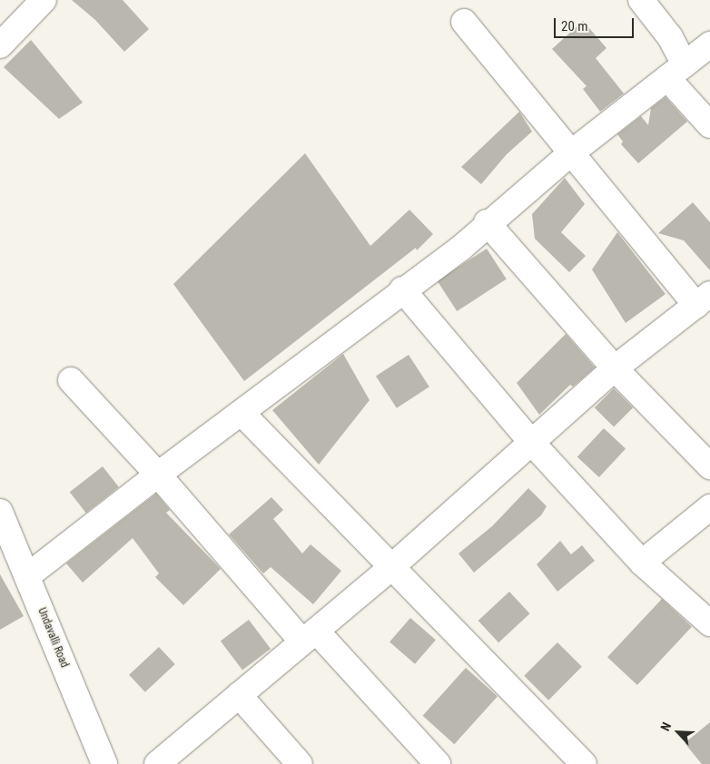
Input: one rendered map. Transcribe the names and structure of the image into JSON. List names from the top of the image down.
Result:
{
  "streets": {
    "street": ["Undavalli Road"]
  },
  "scale_bar": "20 m",
  "north": "top left"
}
